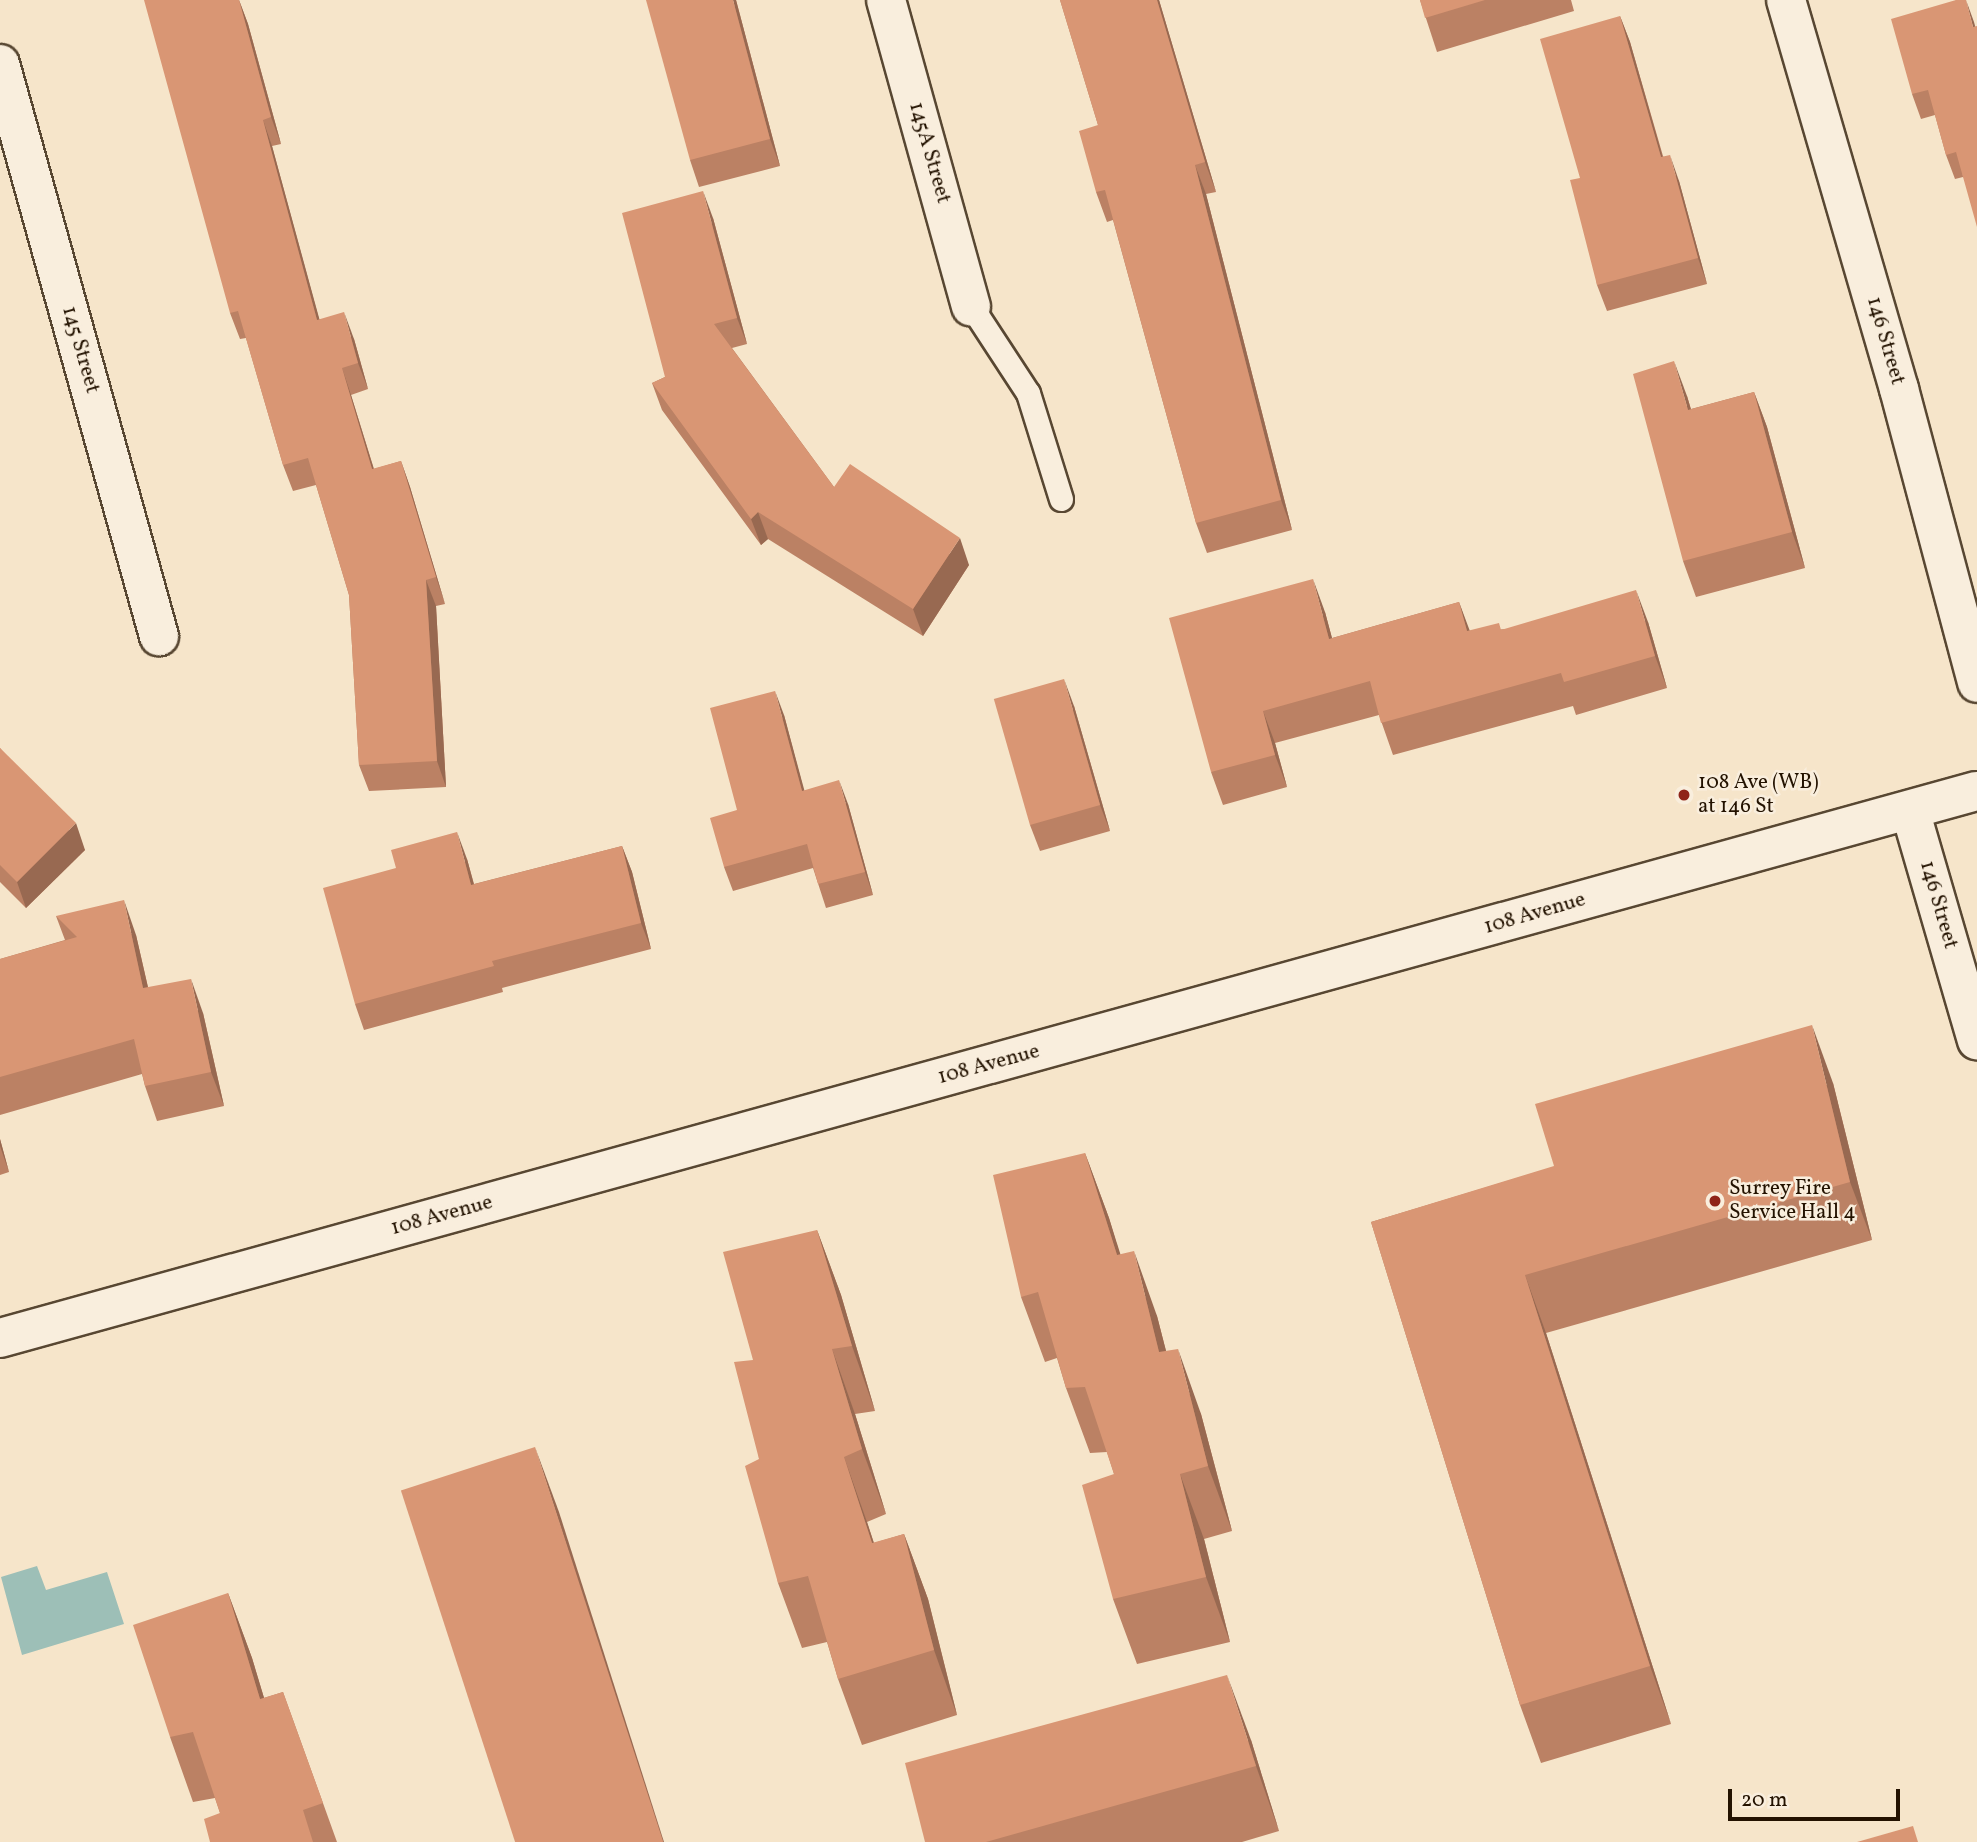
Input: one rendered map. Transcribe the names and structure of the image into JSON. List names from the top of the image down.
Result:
{
  "streets": {
    "main road": [
      "145A Street",
      "146 Street",
      "145 Street",
      "108 Avenue"
    ]
  },
  "crossings": [
    ["146 Street", "108 Avenue"]
  ],
  "places": ["108 Ave (WB) at 146 St", "Surrey Fire Service Hall 4"],
  "scale_bar": "20 m"
}
